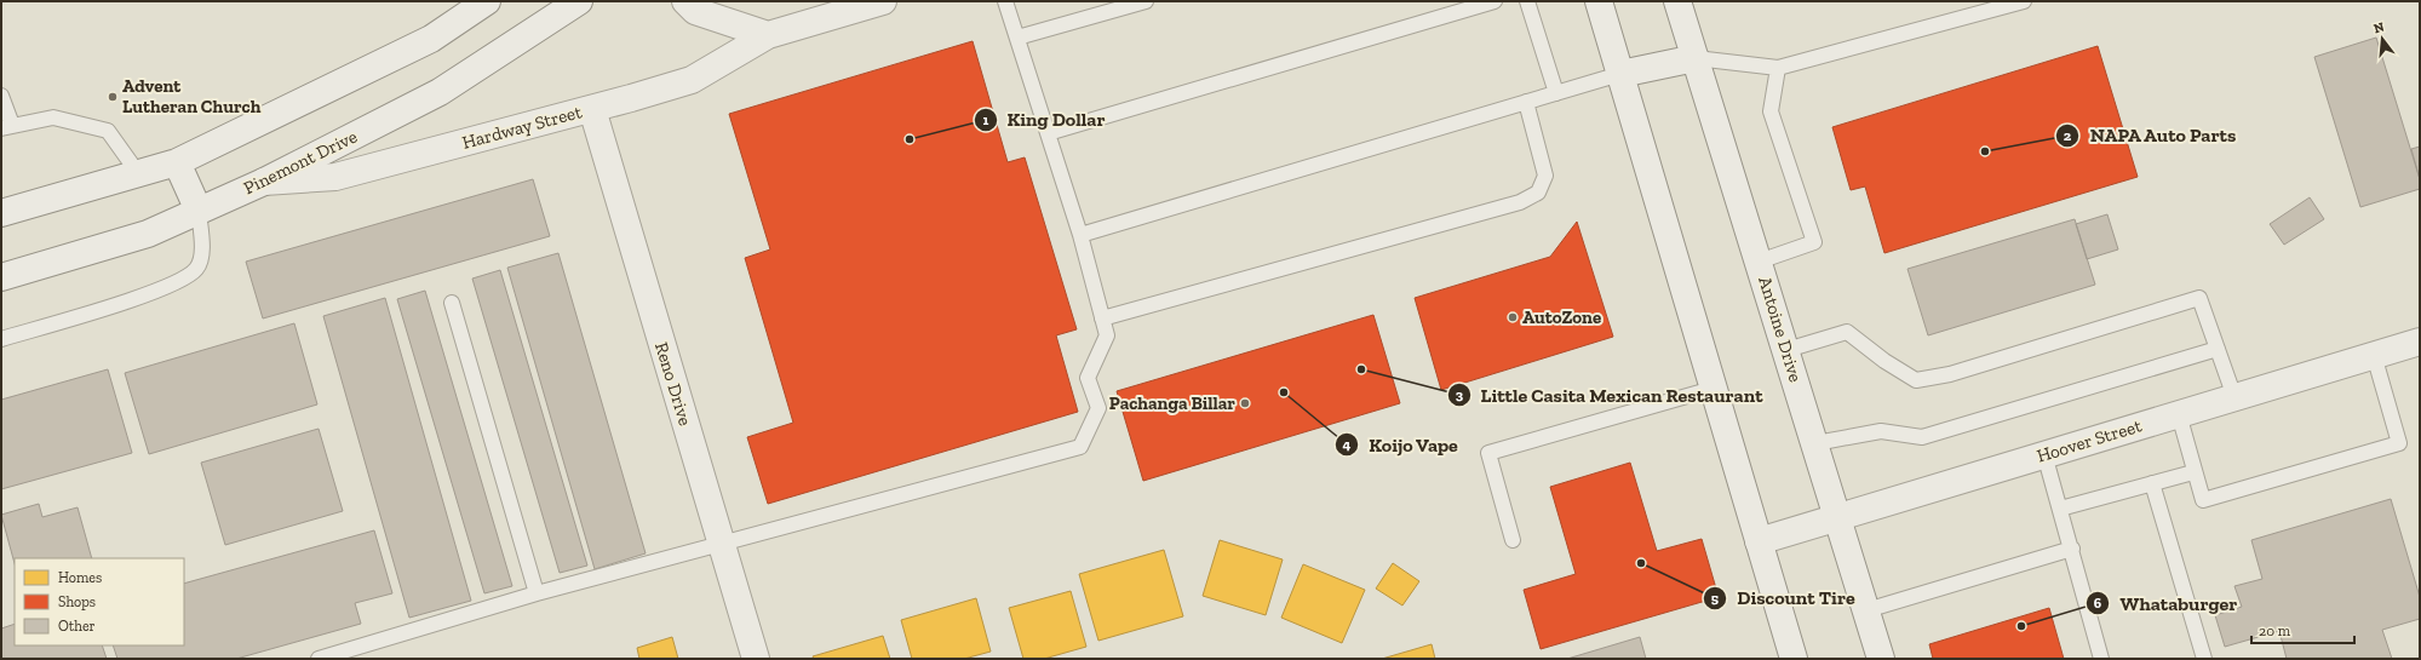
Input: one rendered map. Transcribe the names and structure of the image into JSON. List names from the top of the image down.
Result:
{
  "streets": {
    "main road": [
      "Hardway Street",
      "Pinemont Drive",
      "Antoine Drive",
      "Reno Drive",
      "Hoover Street"
    ]
  },
  "crossings": [
    ["Hardway Street", "Pinemont Drive"],
    ["Hardway Street", "Reno Drive"],
    ["Antoine Drive", "Hoover Street"]
  ],
  "places": [
    "Advent Lutheran Church",
    "King Dollar",
    "NAPA Auto Parts",
    "AutoZone",
    "Little Casita Mexican Restaurant",
    "Koijo Vape",
    "Pachanga Billar",
    "Discount Tire",
    "Whataburger"
  ],
  "legend": ["Homes", "Shops", "Other"],
  "scale_bar": "20 m",
  "north": "top"
}
